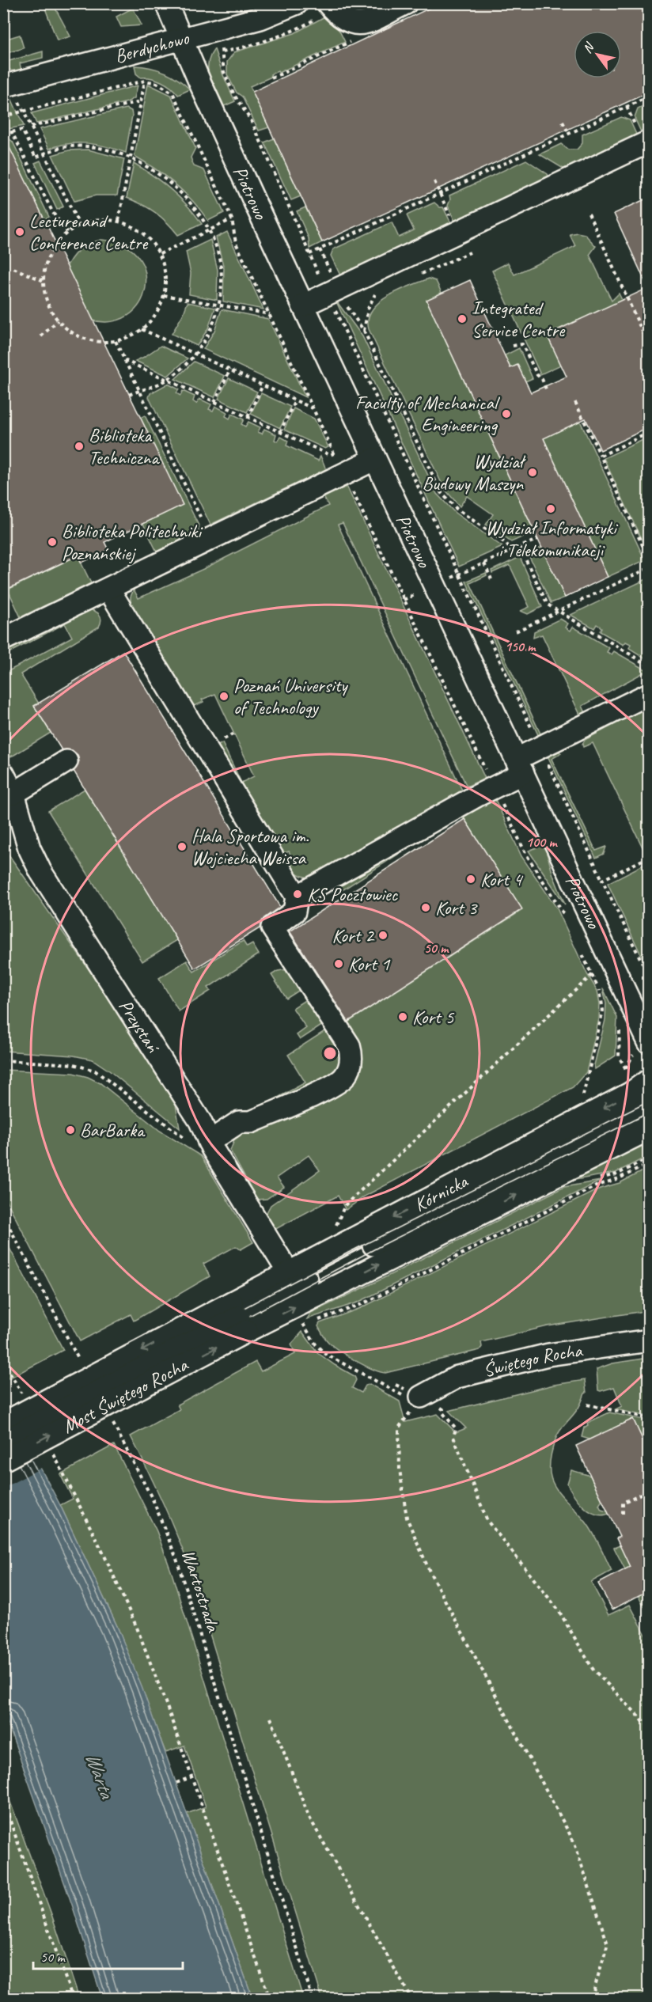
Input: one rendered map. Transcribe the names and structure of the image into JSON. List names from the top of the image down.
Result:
{
  "streets": {
    "street": [
      "Berdychowo",
      "Piotrowo",
      "Przystań",
      "Kórnicka",
      "Świętego Rocha",
      "Most Świętego Rocha"
    ],
    "path": ["Wartostrada"]
  },
  "crossings": [
    ["Berdychowo", "Piotrowo"],
    ["Przystań", "Kórnicka"],
    ["Kórnicka", "Most Świętego Rocha"]
  ],
  "water": ["Warta"],
  "places": [
    "Lecture and Conference Centre",
    "Integrated Service Centre",
    "Faculty of Mechanical Engineering",
    "Biblioteka Techniczna",
    "Wydział Budowy Maszyn",
    "Wydział Informatyki i Telekomunikacji",
    "Biblioteka Politechniki Poznańskiej",
    "Poznań University of Technology",
    "Hala Sportowa im. Wojciecha Weissa",
    "Kort 4",
    "KS Pocztowiec",
    "Kort 3",
    "Kort 2",
    "Kort 1",
    "Kort 5",
    "BarBarka"
  ],
  "scale_bar": "50 m",
  "north": "top left",
  "rings": ["150 m", "100 m", "50 m"]
}
